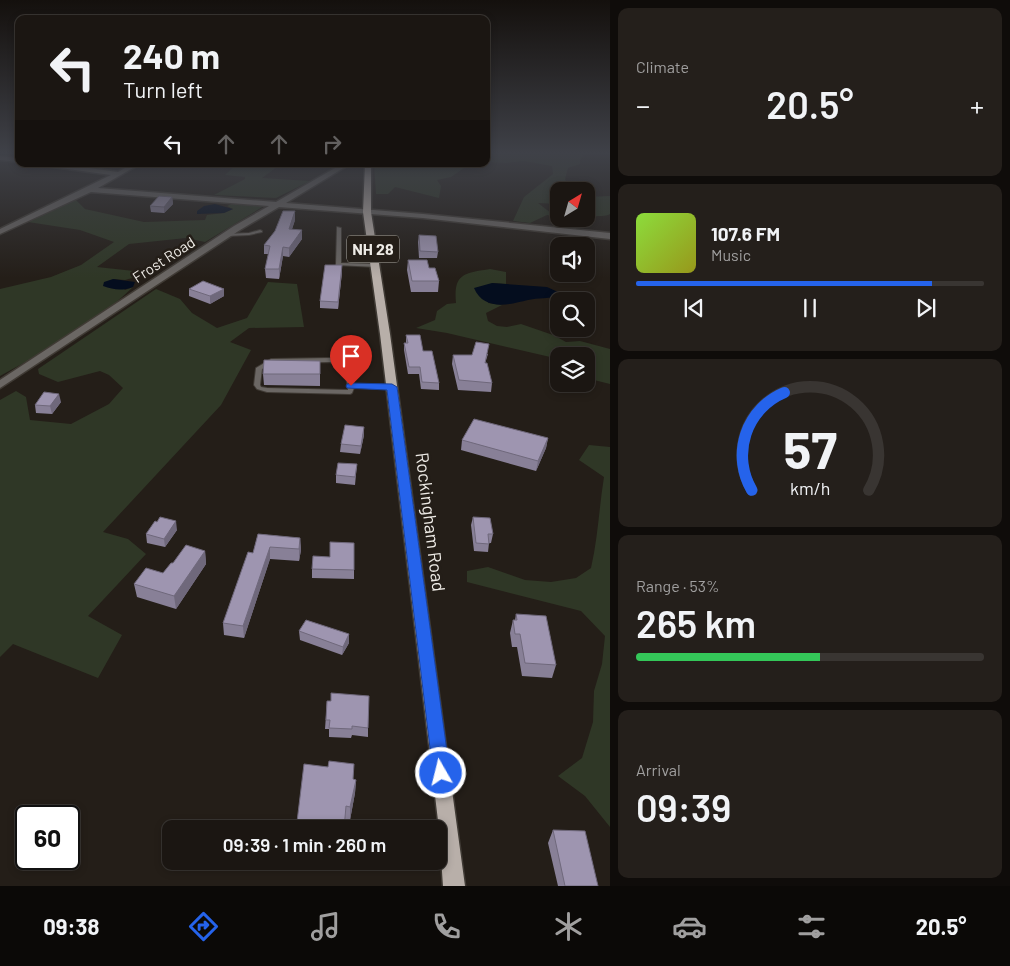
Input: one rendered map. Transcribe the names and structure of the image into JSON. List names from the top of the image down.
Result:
{
  "streets": {
    "main road": ["NH 28", "Rockingham Road"],
    "street": ["Frost Road"]
  },
  "north": "top right",
  "page": {
    "tile": [
      "Climate",
      ["Range · 53%", "265 km"],
      ["Arrival", "09:39"]
    ],
    "turn": ["240 m", "Turn left"],
    "heat": ["−", "20.5°", "+"],
    "song": ["107.6 FM", "Music"],
    "limit": "60",
    "trip": "09:39 · 1 min · 260 m",
    "tabs": ["09:38", "20.5°"],
    "gauge": ["57", "km/h"]
  }
}
